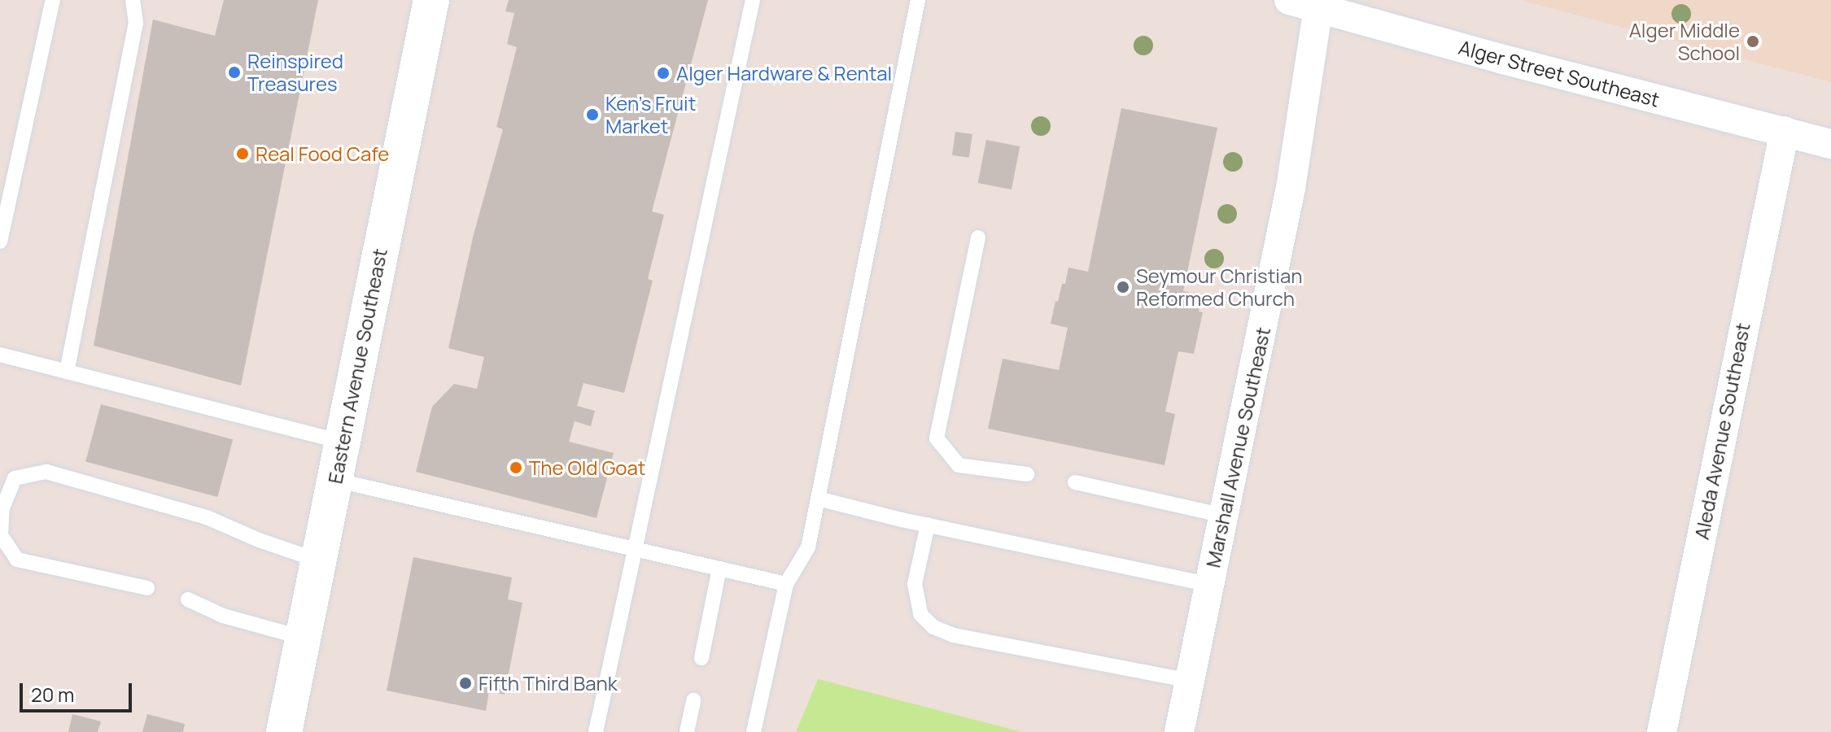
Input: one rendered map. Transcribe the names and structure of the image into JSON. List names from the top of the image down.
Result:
{
  "streets": {
    "main road": ["Eastern Avenue Southeast"],
    "street": ["Alger Street Southeast", "Aleda Avenue Southeast", "Marshall Avenue Southeast"]
  },
  "crossings": [
    ["Alger Street Southeast", "Aleda Avenue Southeast"],
    ["Alger Street Southeast", "Marshall Avenue Southeast"]
  ],
  "places": [
    "Alger Middle School",
    "Reinspired Treasures",
    "Alger Hardware & Rental",
    "Ken's Fruit Market",
    "Real Food Cafe",
    "Seymour Christian Reformed Church",
    "The Old Goat",
    "Fifth Third Bank"
  ],
  "scale_bar": "20 m"
}
